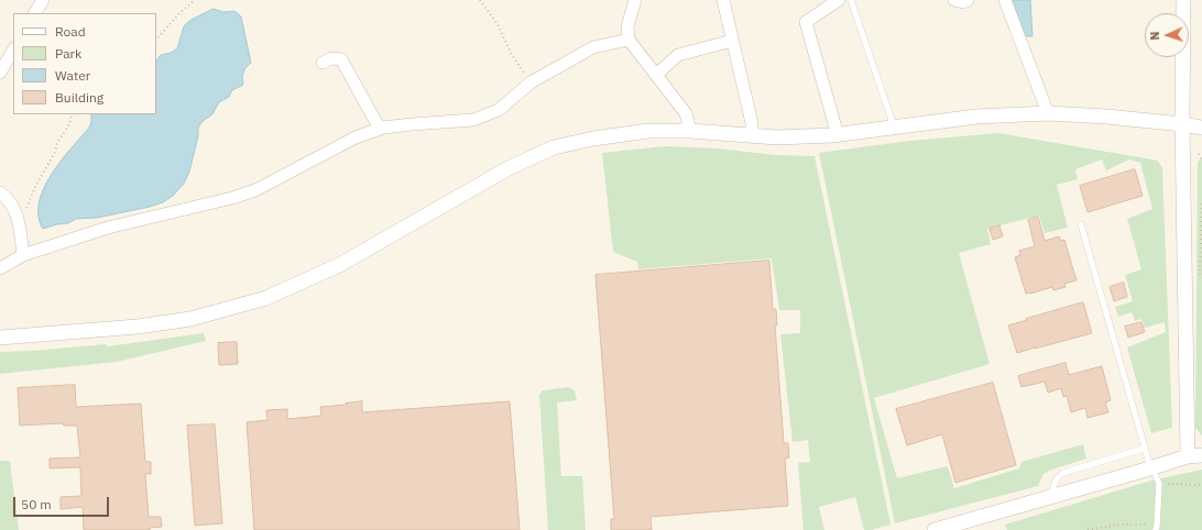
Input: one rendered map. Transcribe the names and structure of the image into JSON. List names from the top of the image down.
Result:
{
  "legend": [
    "Road",
    "Park",
    "Water",
    "Building"
  ],
  "scale_bar": "50 m",
  "north": "left"
}
